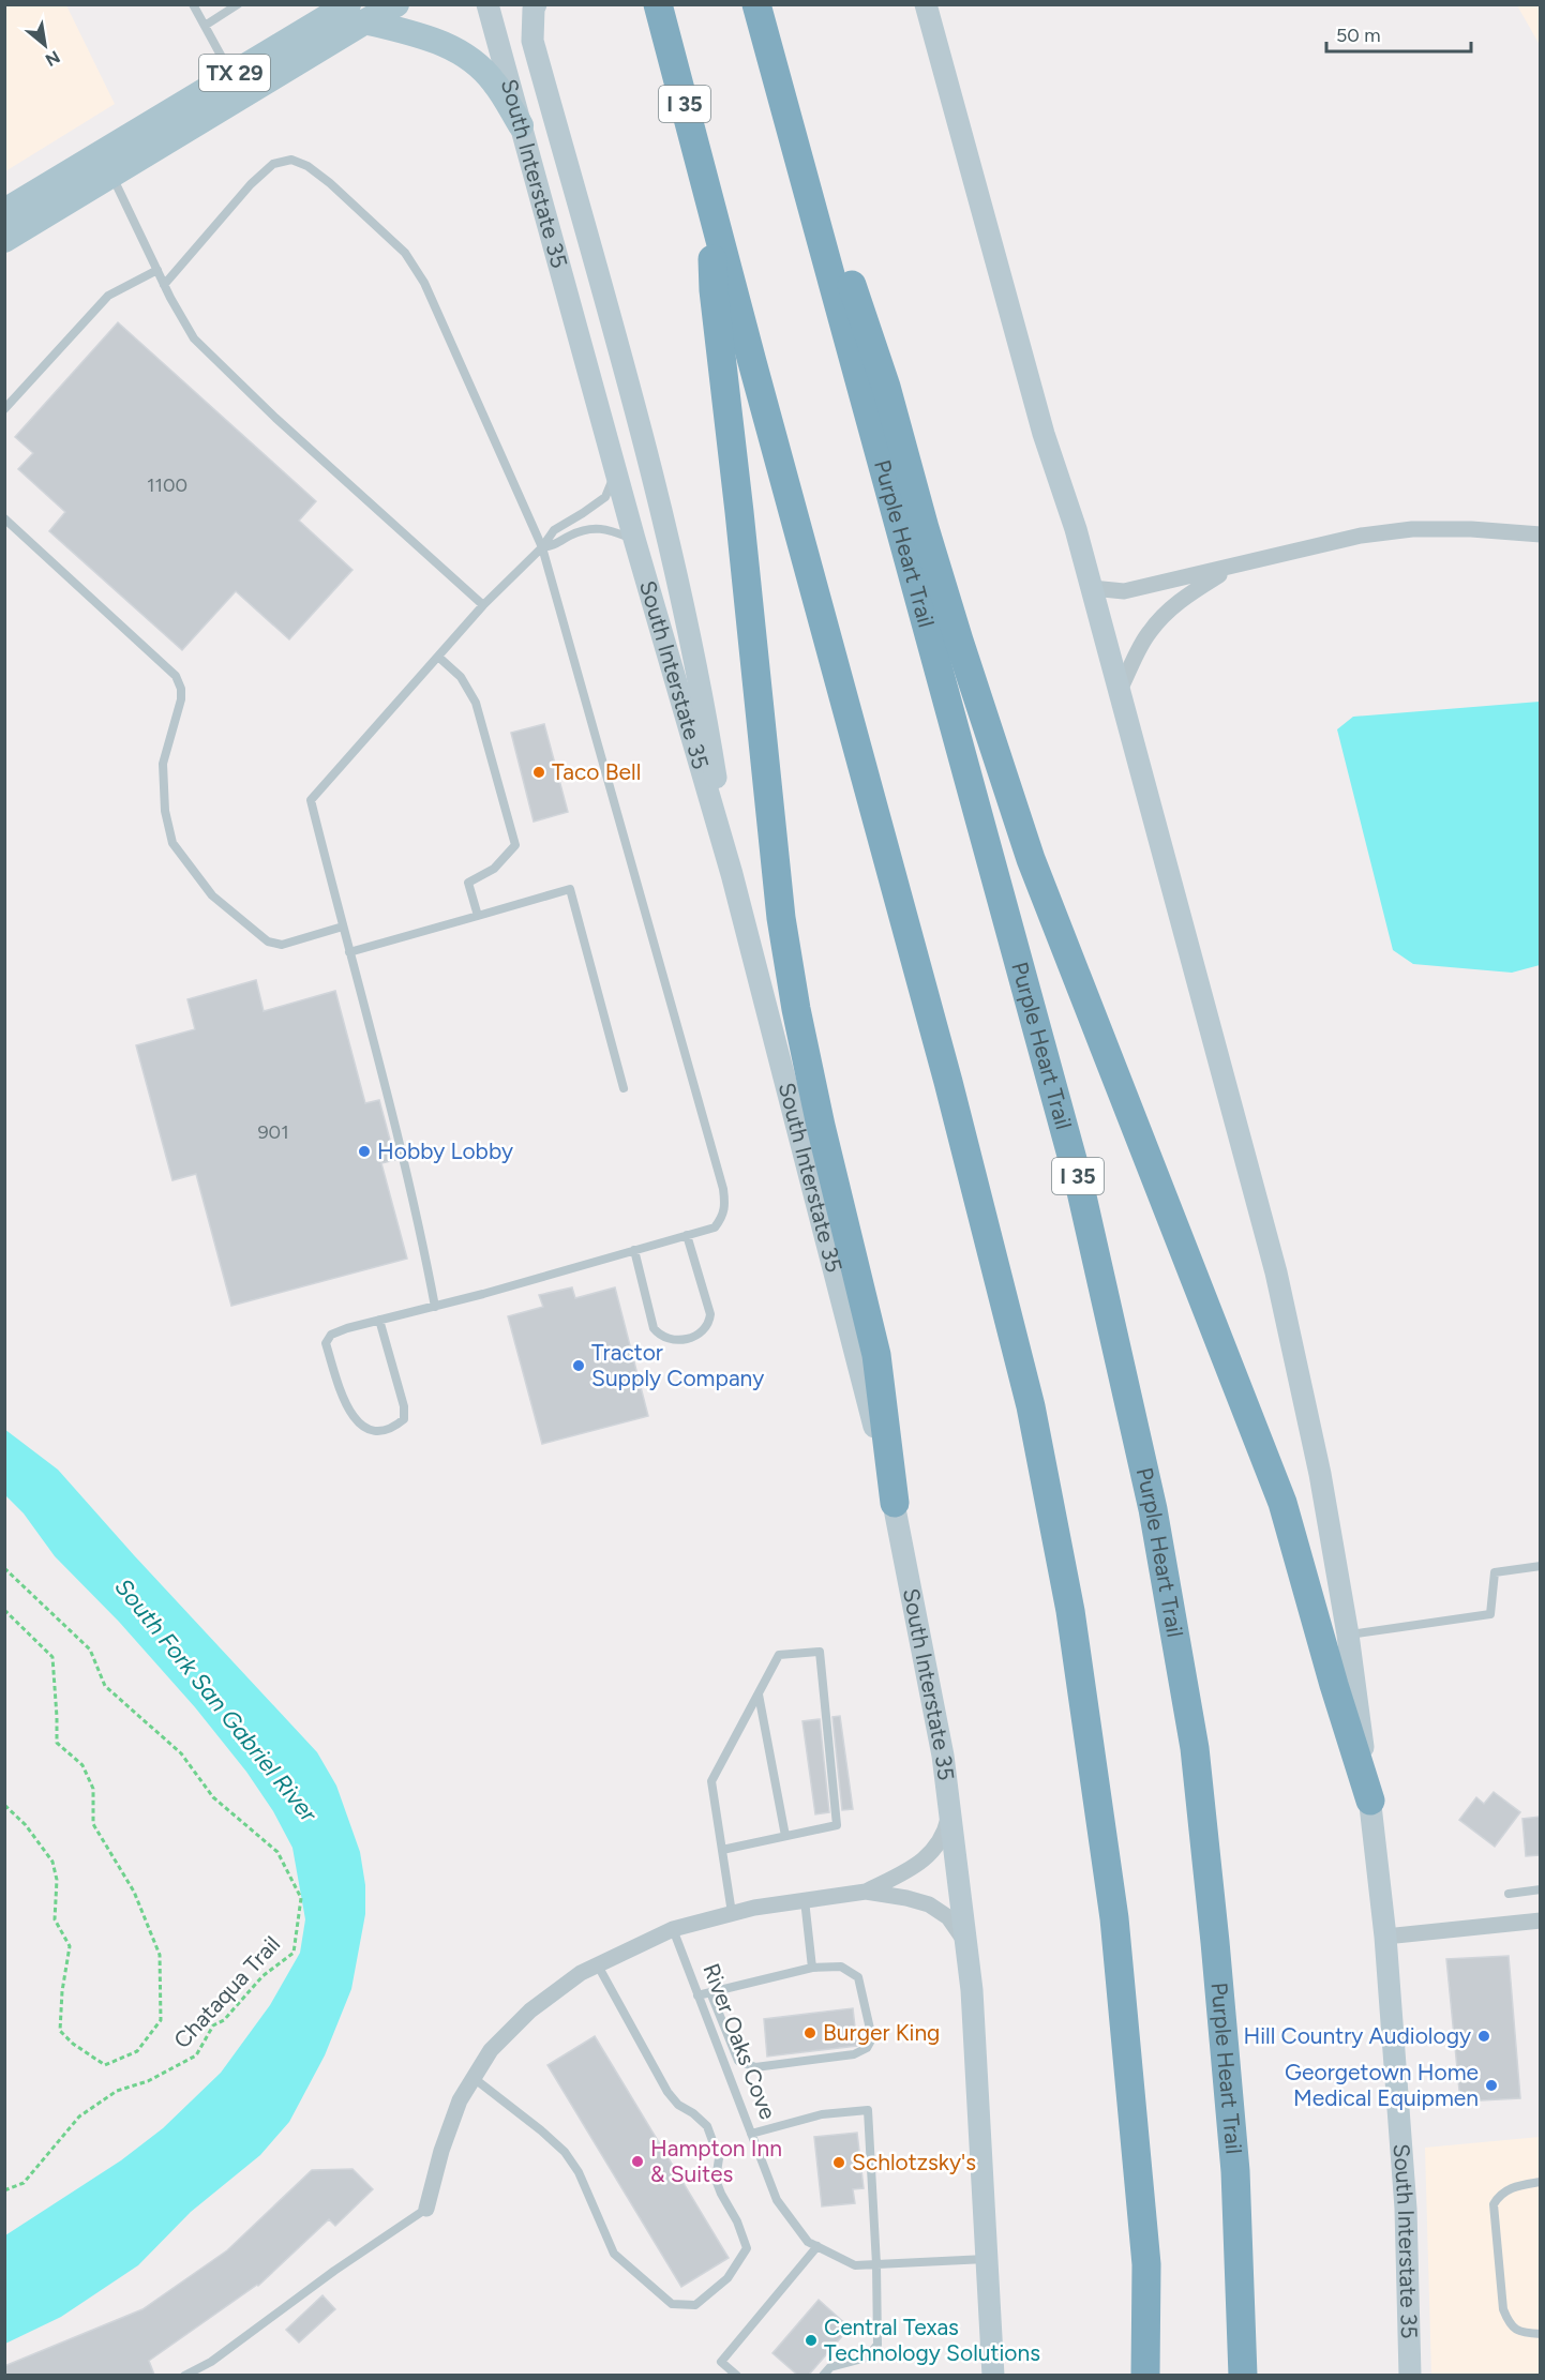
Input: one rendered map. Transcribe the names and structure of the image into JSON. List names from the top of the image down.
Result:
{
  "streets": {
    "highway": ["I 35", "Purple Heart Trail"],
    "main road": ["TX 29", "South Interstate 35"],
    "lane": ["River Oaks Cove"],
    "path": ["Chataqua Trail"]
  },
  "crossings": [
    ["South Interstate 35", "River Oaks Cove"]
  ],
  "water": ["South Fork San Gabriel River"],
  "places": [
    "Taco Bell",
    "Hobby Lobby",
    "Tractor Supply Company",
    "Burger King",
    "Hill Country Audiology",
    "Georgetown Home Medical Equipmen",
    "Hampton Inn & Suites",
    "Schlotzsky's",
    "Central Texas Technology Solutions"
  ],
  "house_numbers": ["1100", "901"],
  "scale_bar": "50 m",
  "north": "bottom right"
}
